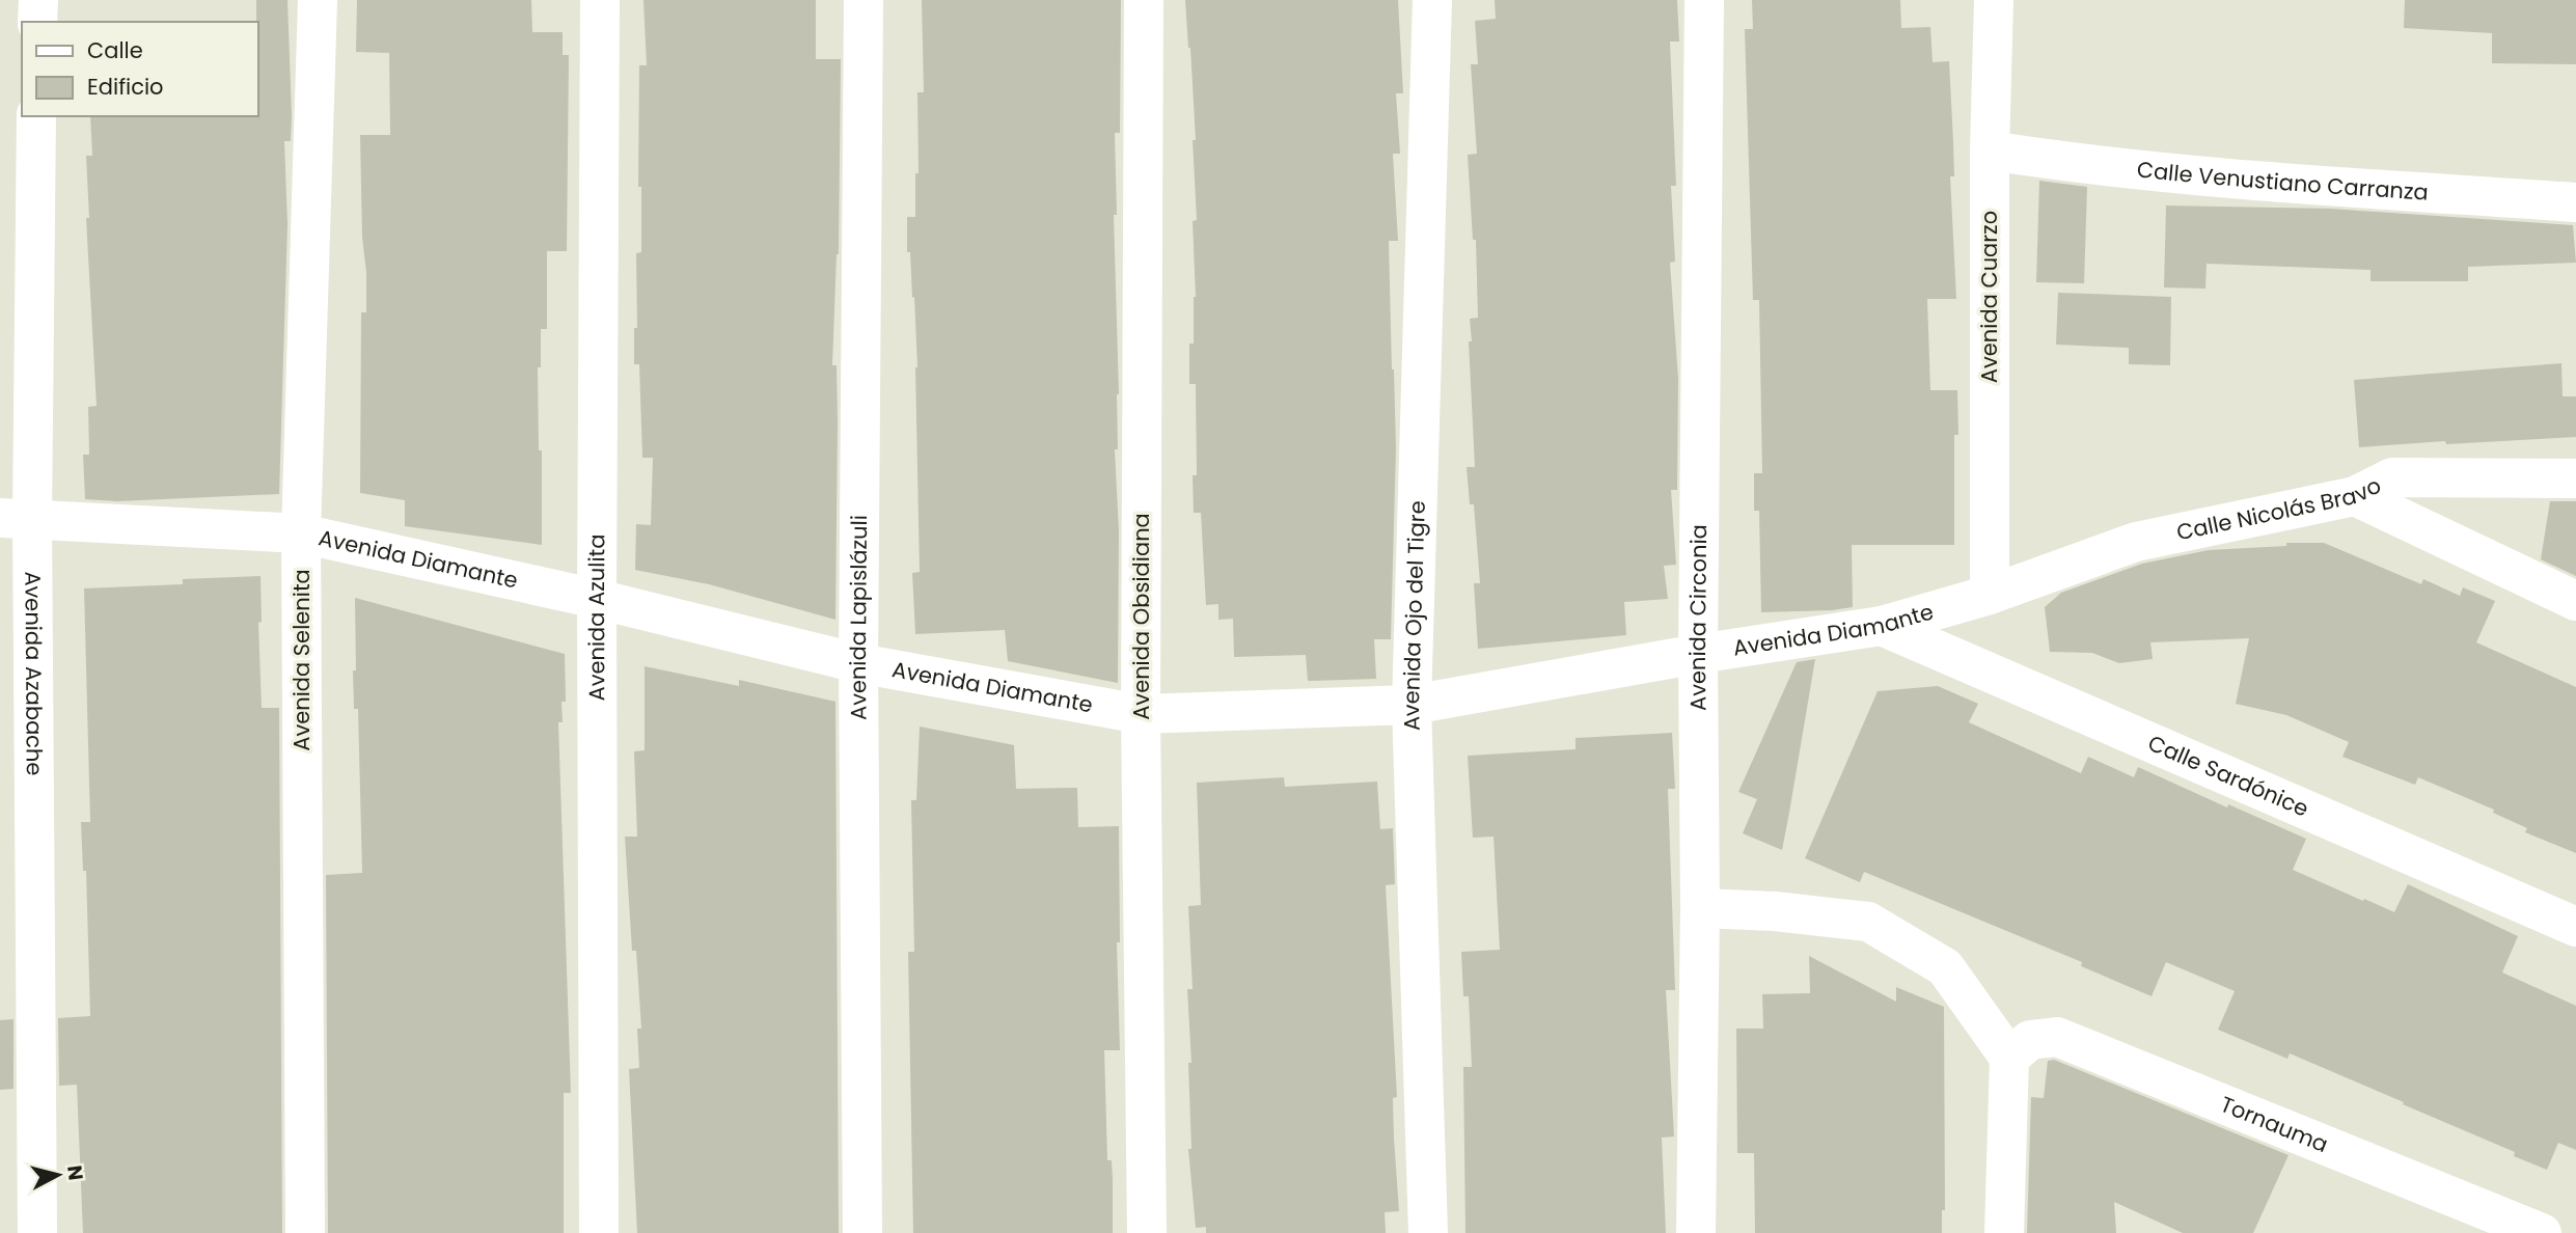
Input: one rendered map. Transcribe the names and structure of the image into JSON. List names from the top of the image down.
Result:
{
  "streets": {
    "street": [
      "Calle Venustiano Carranza",
      "Avenida Cuarzo",
      "Calle Nicolás Bravo",
      "Avenida Diamante",
      "Avenida Azulita",
      "Avenida Lapislázuli",
      "Avenida Obsidiana",
      "Avenida Ojo del Tigre",
      "Avenida Circonia",
      "Avenida Selenita",
      "Avenida Azabache",
      "Calle Sardónice",
      "Tornauma"
    ]
  },
  "crossings": [
    ["Calle Venustiano Carranza", "Avenida Cuarzo"],
    ["Avenida Cuarzo", "Calle Nicolás Bravo"],
    ["Avenida Cuarzo", "Avenida Diamante"],
    ["Calle Nicolás Bravo", "Avenida Diamante"],
    ["Avenida Diamante", "Avenida Azulita"],
    ["Avenida Diamante", "Avenida Lapislázuli"],
    ["Avenida Diamante", "Avenida Obsidiana"],
    ["Avenida Diamante", "Avenida Ojo del Tigre"],
    ["Avenida Diamante", "Avenida Circonia"],
    ["Avenida Diamante", "Avenida Selenita"],
    ["Avenida Diamante", "Avenida Azabache"],
    ["Avenida Diamante", "Calle Sardónice"]
  ],
  "legend": ["Calle", "Edificio"],
  "north": "right"
}
